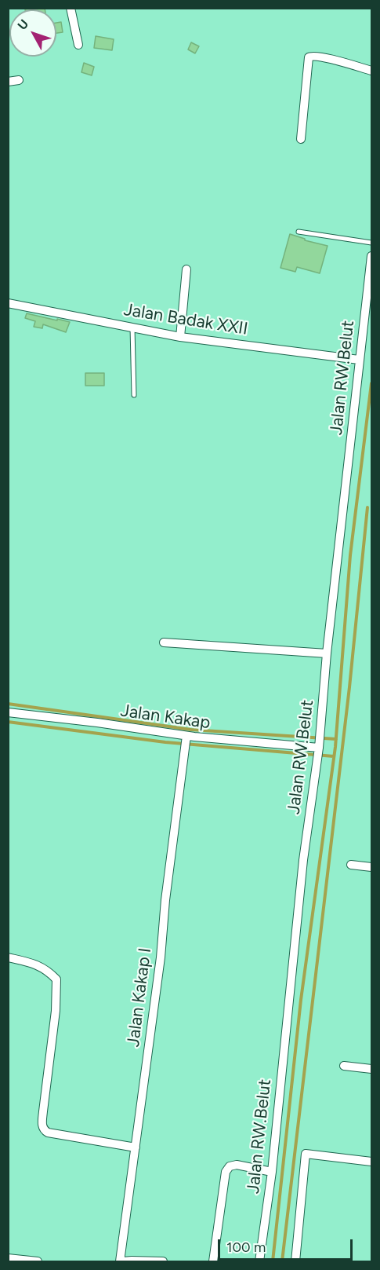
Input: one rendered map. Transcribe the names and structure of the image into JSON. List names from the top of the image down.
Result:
{
  "streets": {
    "street": [
      "Jalan Badak XXII",
      "Jalan RW.Belut",
      "Jalan Kakap",
      "Jalan Kakap I"
    ]
  },
  "crossings": [
    ["Jalan Badak XXII", "Jalan RW.Belut"],
    ["Jalan RW.Belut", "Jalan Kakap"],
    ["Jalan Kakap", "Jalan Kakap I"]
  ],
  "scale_bar": "100 m",
  "north": "top left"
}
